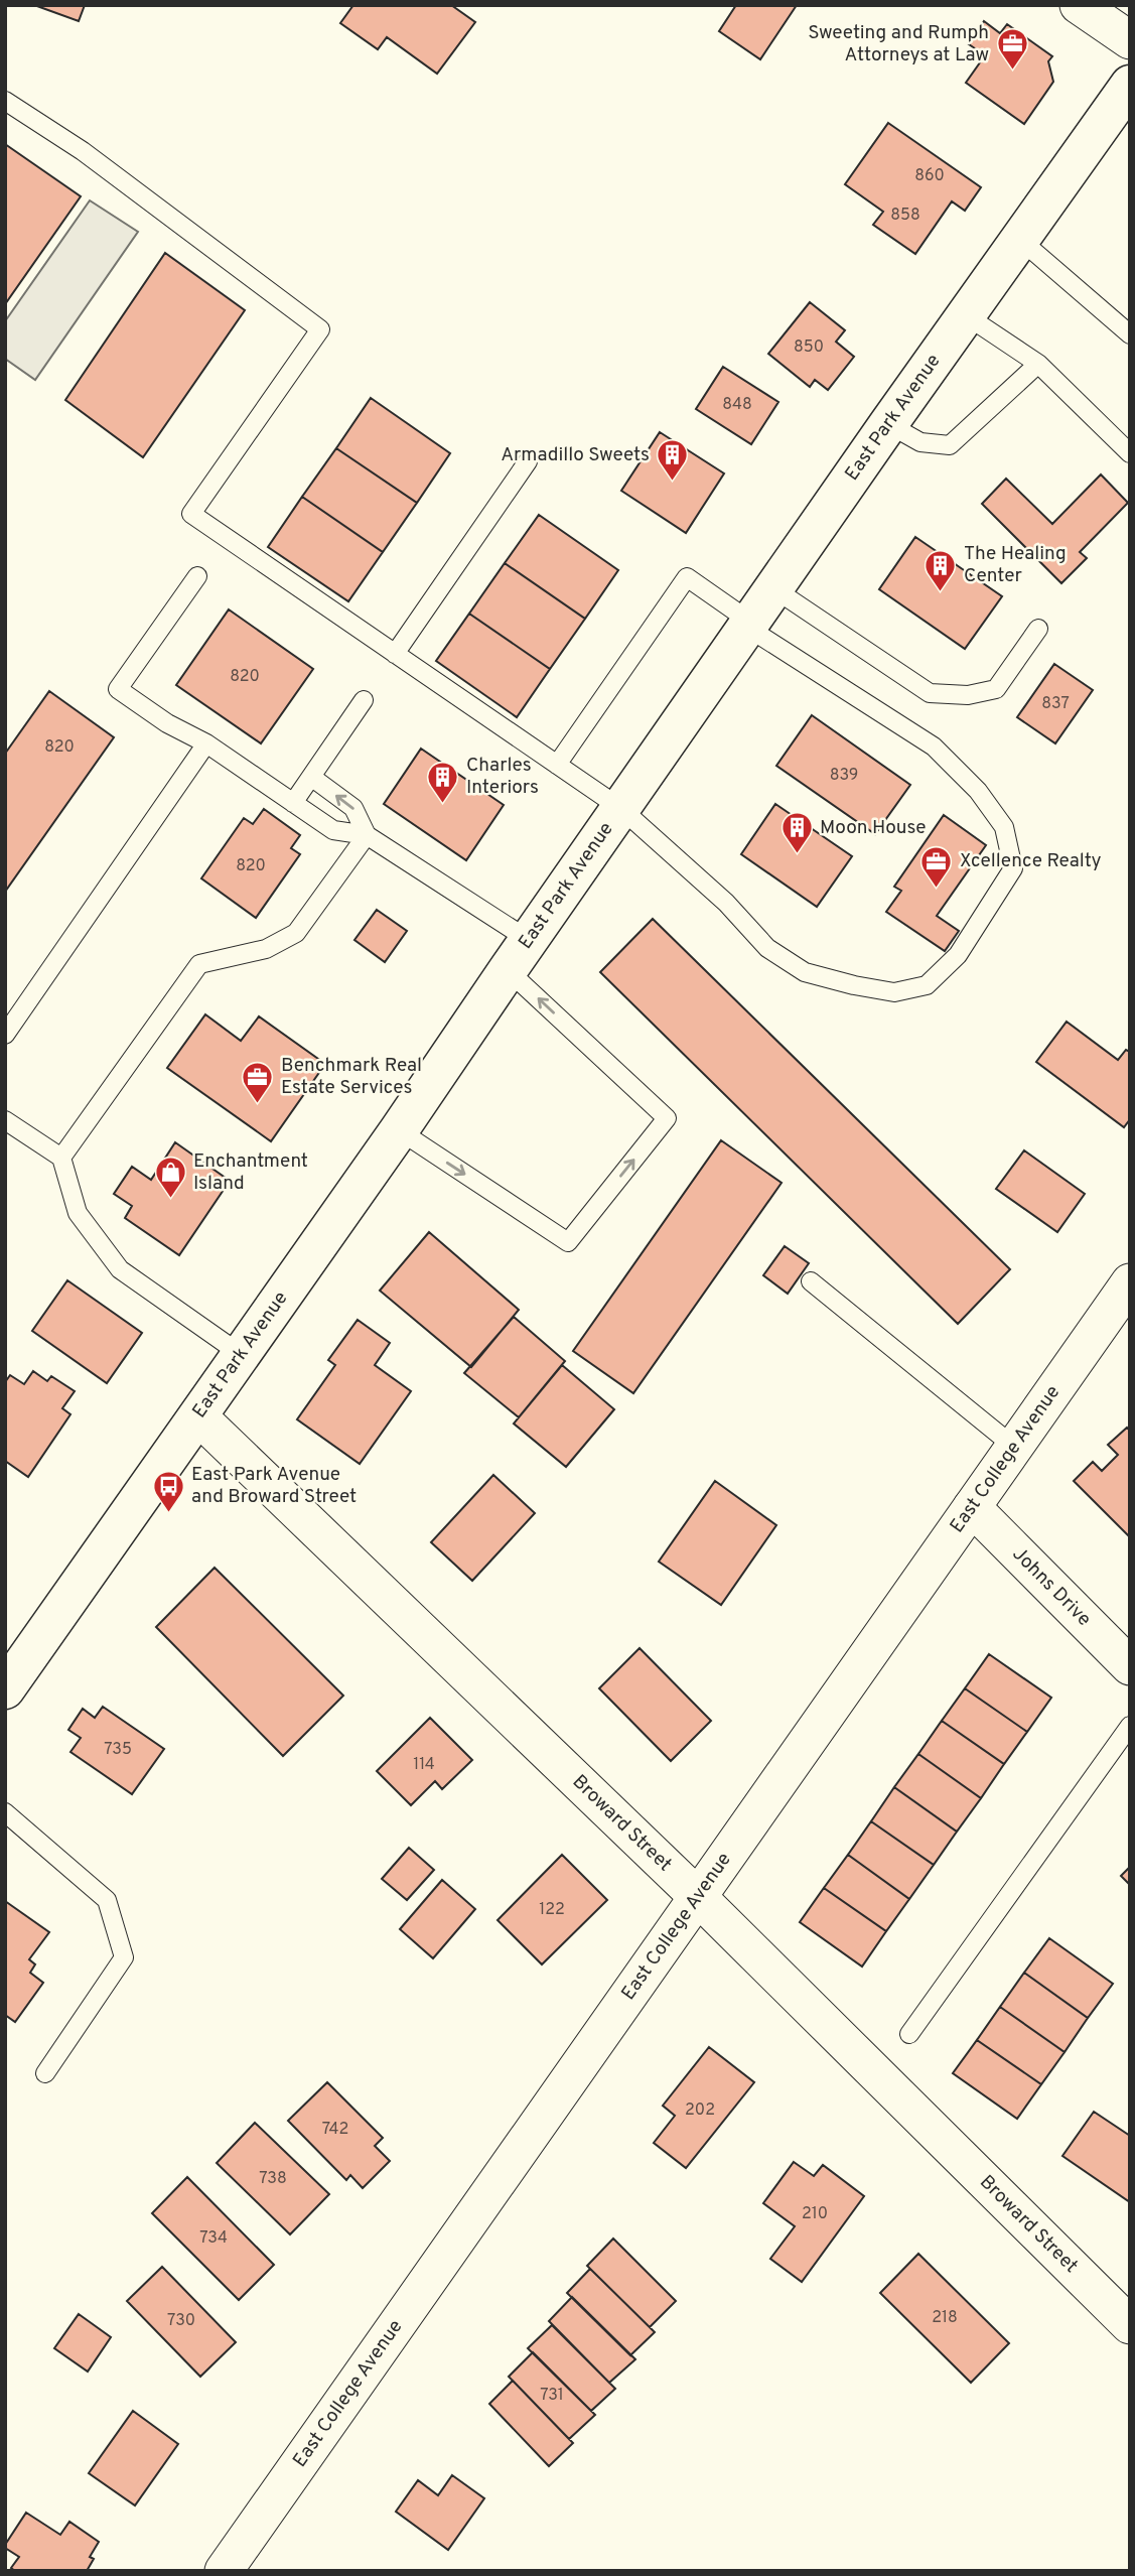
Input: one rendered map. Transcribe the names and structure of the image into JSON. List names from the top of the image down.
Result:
{
  "streets": {
    "street": [
      "East Park Avenue",
      "East College Avenue",
      "Johns Drive",
      "Broward Street"
    ]
  },
  "crossings": [
    ["East Park Avenue", "Broward Street"],
    ["East College Avenue", "Johns Drive"],
    ["East College Avenue", "Broward Street"]
  ],
  "places": {
    "office": ["Sweeting and Rumph Attorneys at Law", "Xcellence Realty", "Benchmark Real Estate Services"],
    "building": [
      "Armadillo Sweets",
      "The Healing Center",
      "Charles Interiors",
      "Moon House"
    ],
    "shop": ["Enchantment Island"],
    "bus stop": ["East Park Avenue and Broward Street"]
  },
  "house_numbers": [
    "860",
    "858",
    "850",
    "848",
    "820",
    "837",
    "820",
    "839",
    "820",
    "735",
    "114",
    "122",
    "202",
    "742",
    "738",
    "210",
    "734",
    "218",
    "730",
    "731"
  ]
}
